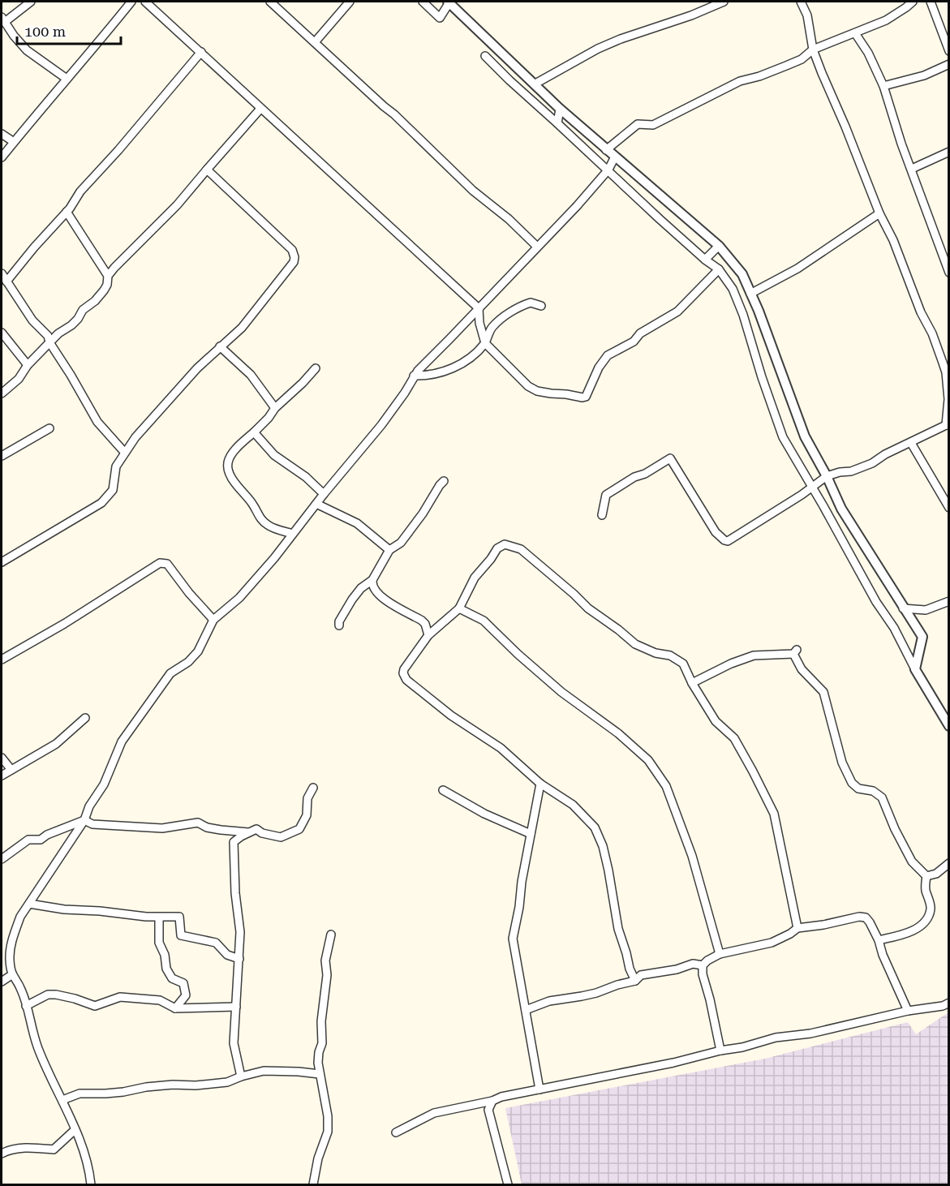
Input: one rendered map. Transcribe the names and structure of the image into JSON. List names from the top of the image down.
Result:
{
  "scale_bar": "100 m"
}
